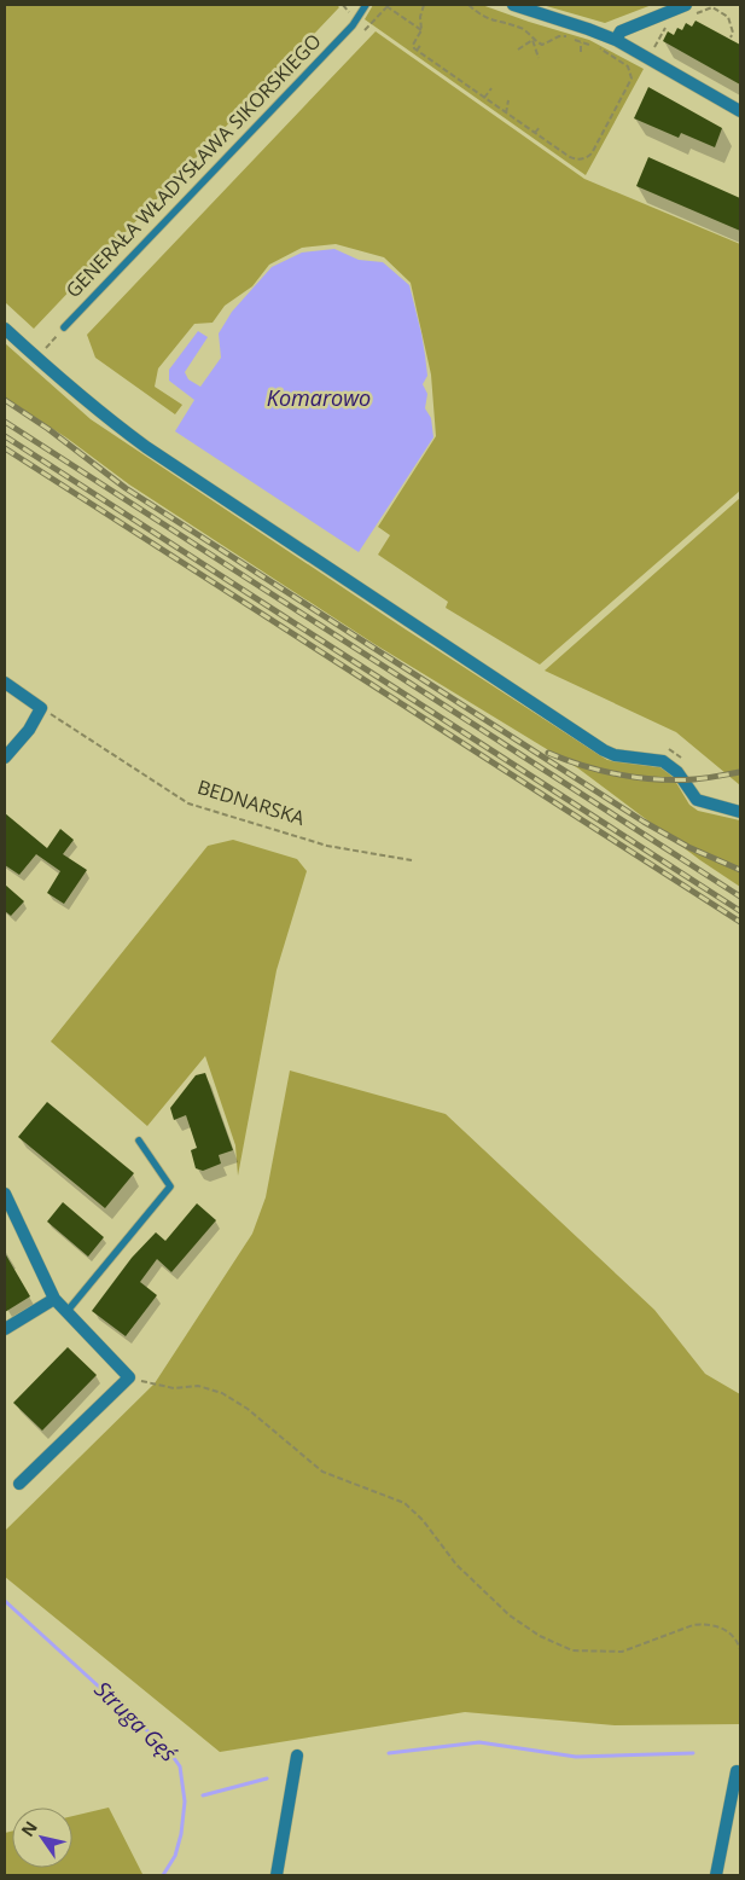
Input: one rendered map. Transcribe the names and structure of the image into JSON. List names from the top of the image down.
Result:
{
  "streets": {
    "lane": ["GENERAŁA WŁADYSŁAWA SIKORSKIEGO"],
    "path": ["BEDNARSKA"]
  },
  "water": ["Komarowo", "Struga Gęś"],
  "north": "top left"
}
